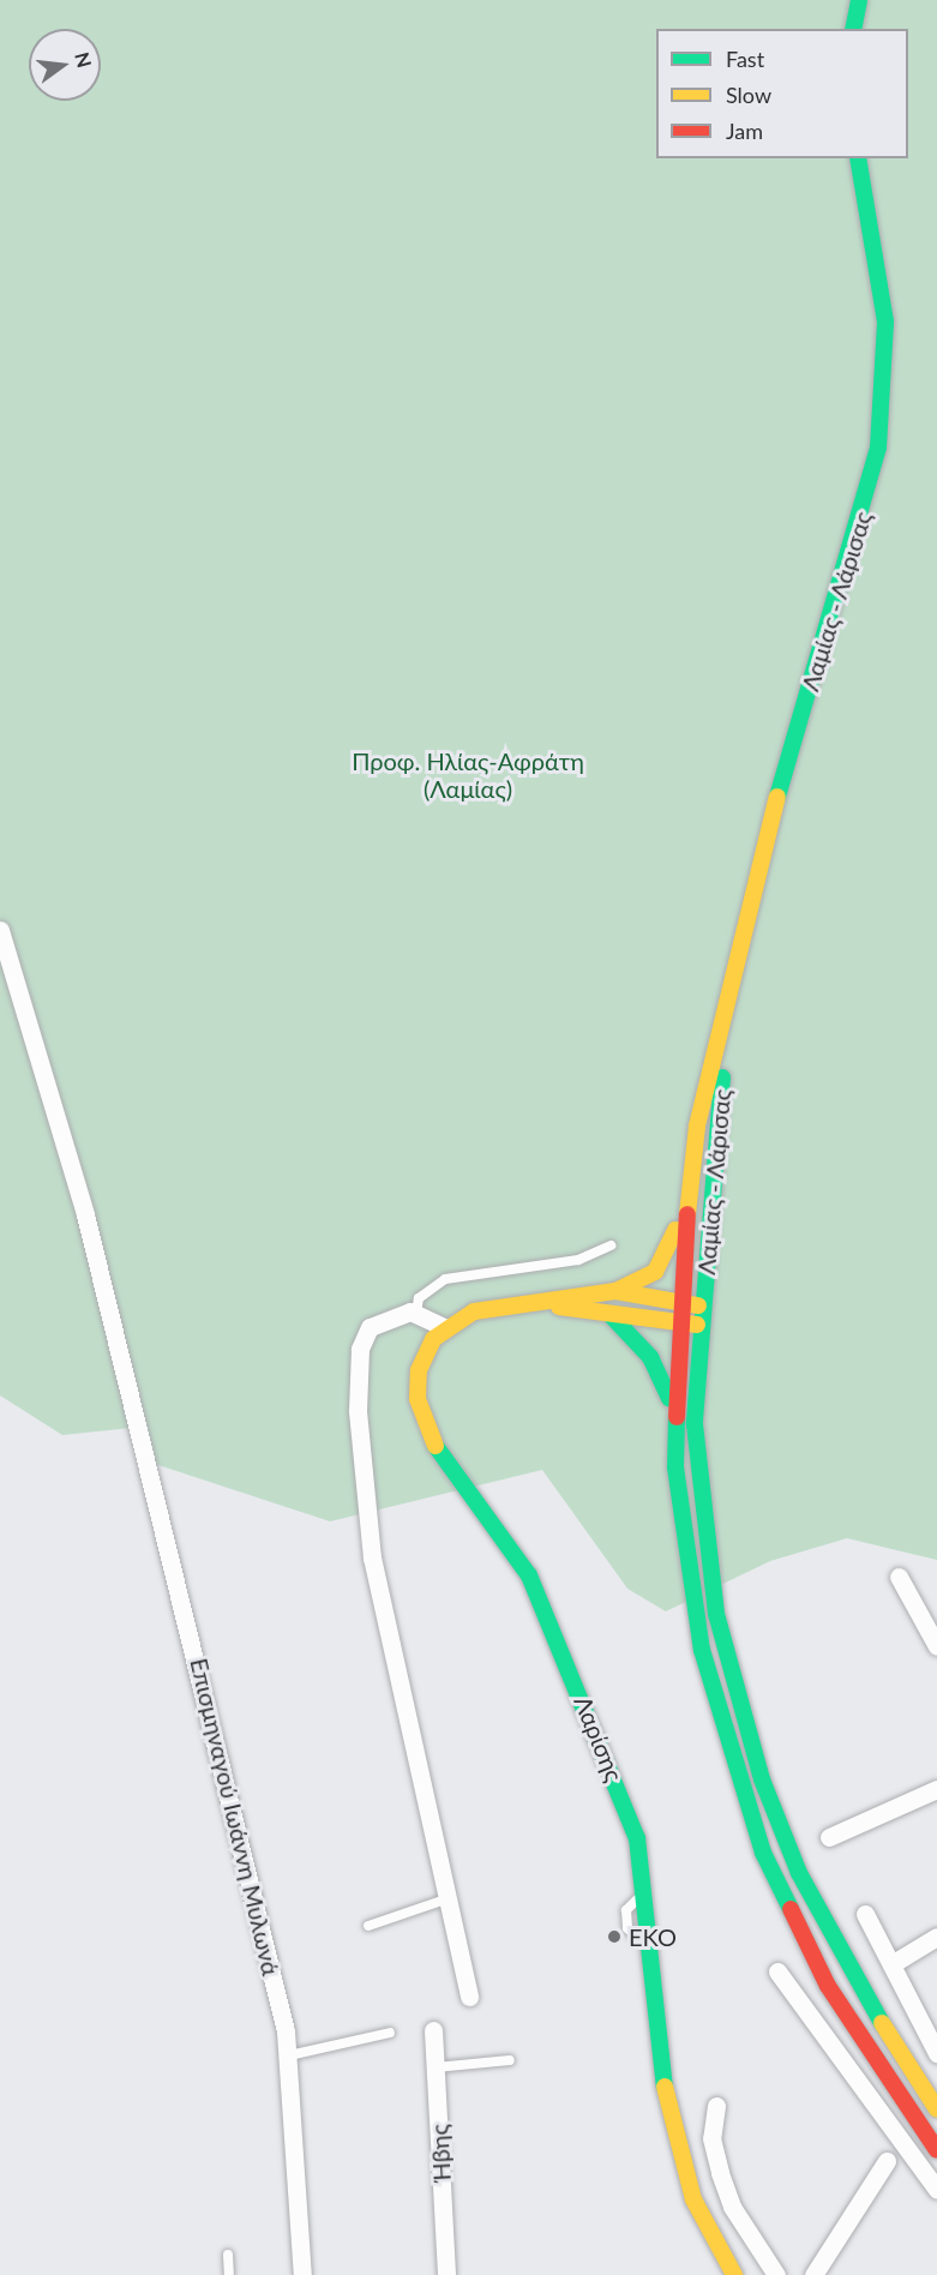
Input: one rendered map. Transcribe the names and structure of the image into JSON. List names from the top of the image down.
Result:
{
  "streets": {
    "main road": ["Λαμίας - Λάρισας", "Λαρίσης"],
    "street": ["Επισμηναγού Ιωάννη Μυλωνά", "Ήβης"]
  },
  "parks": ["Προφ. Ηλίας-Αφράτη (Λαμίας)"],
  "places": ["EKO"],
  "legend": ["Fast", "Slow", "Jam"],
  "north": "right"
}
